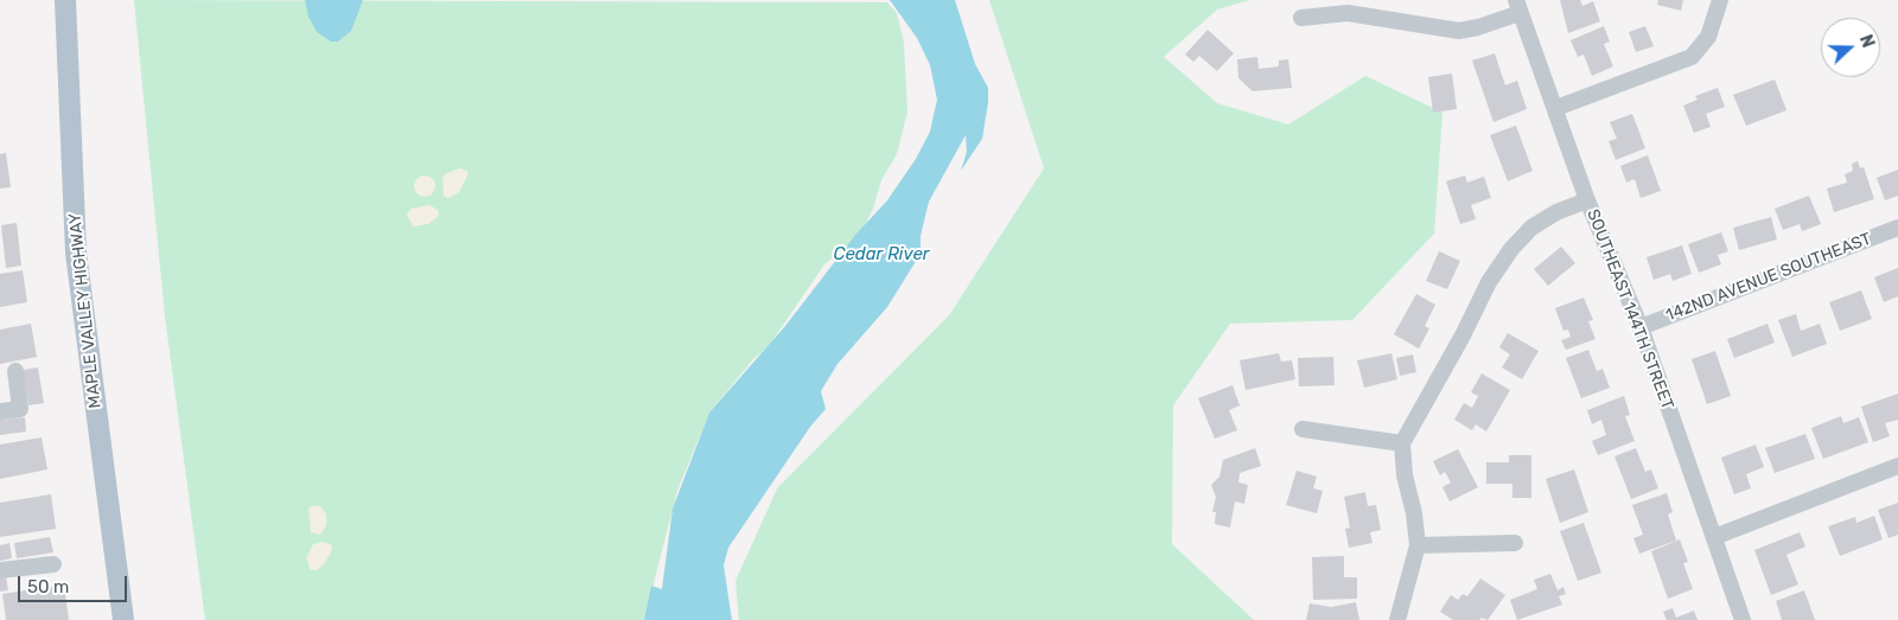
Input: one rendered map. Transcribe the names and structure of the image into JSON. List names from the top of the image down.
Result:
{
  "streets": {
    "main road": ["MAPLE VALLEY HIGHWAY"],
    "street": ["142ND AVENUE SOUTHEAST", "SOUTHEAST 144TH STREET"]
  },
  "crossings": [
    ["142ND AVENUE SOUTHEAST", "SOUTHEAST 144TH STREET"]
  ],
  "water": ["Cedar River"],
  "scale_bar": "50 m",
  "north": "right"
}
